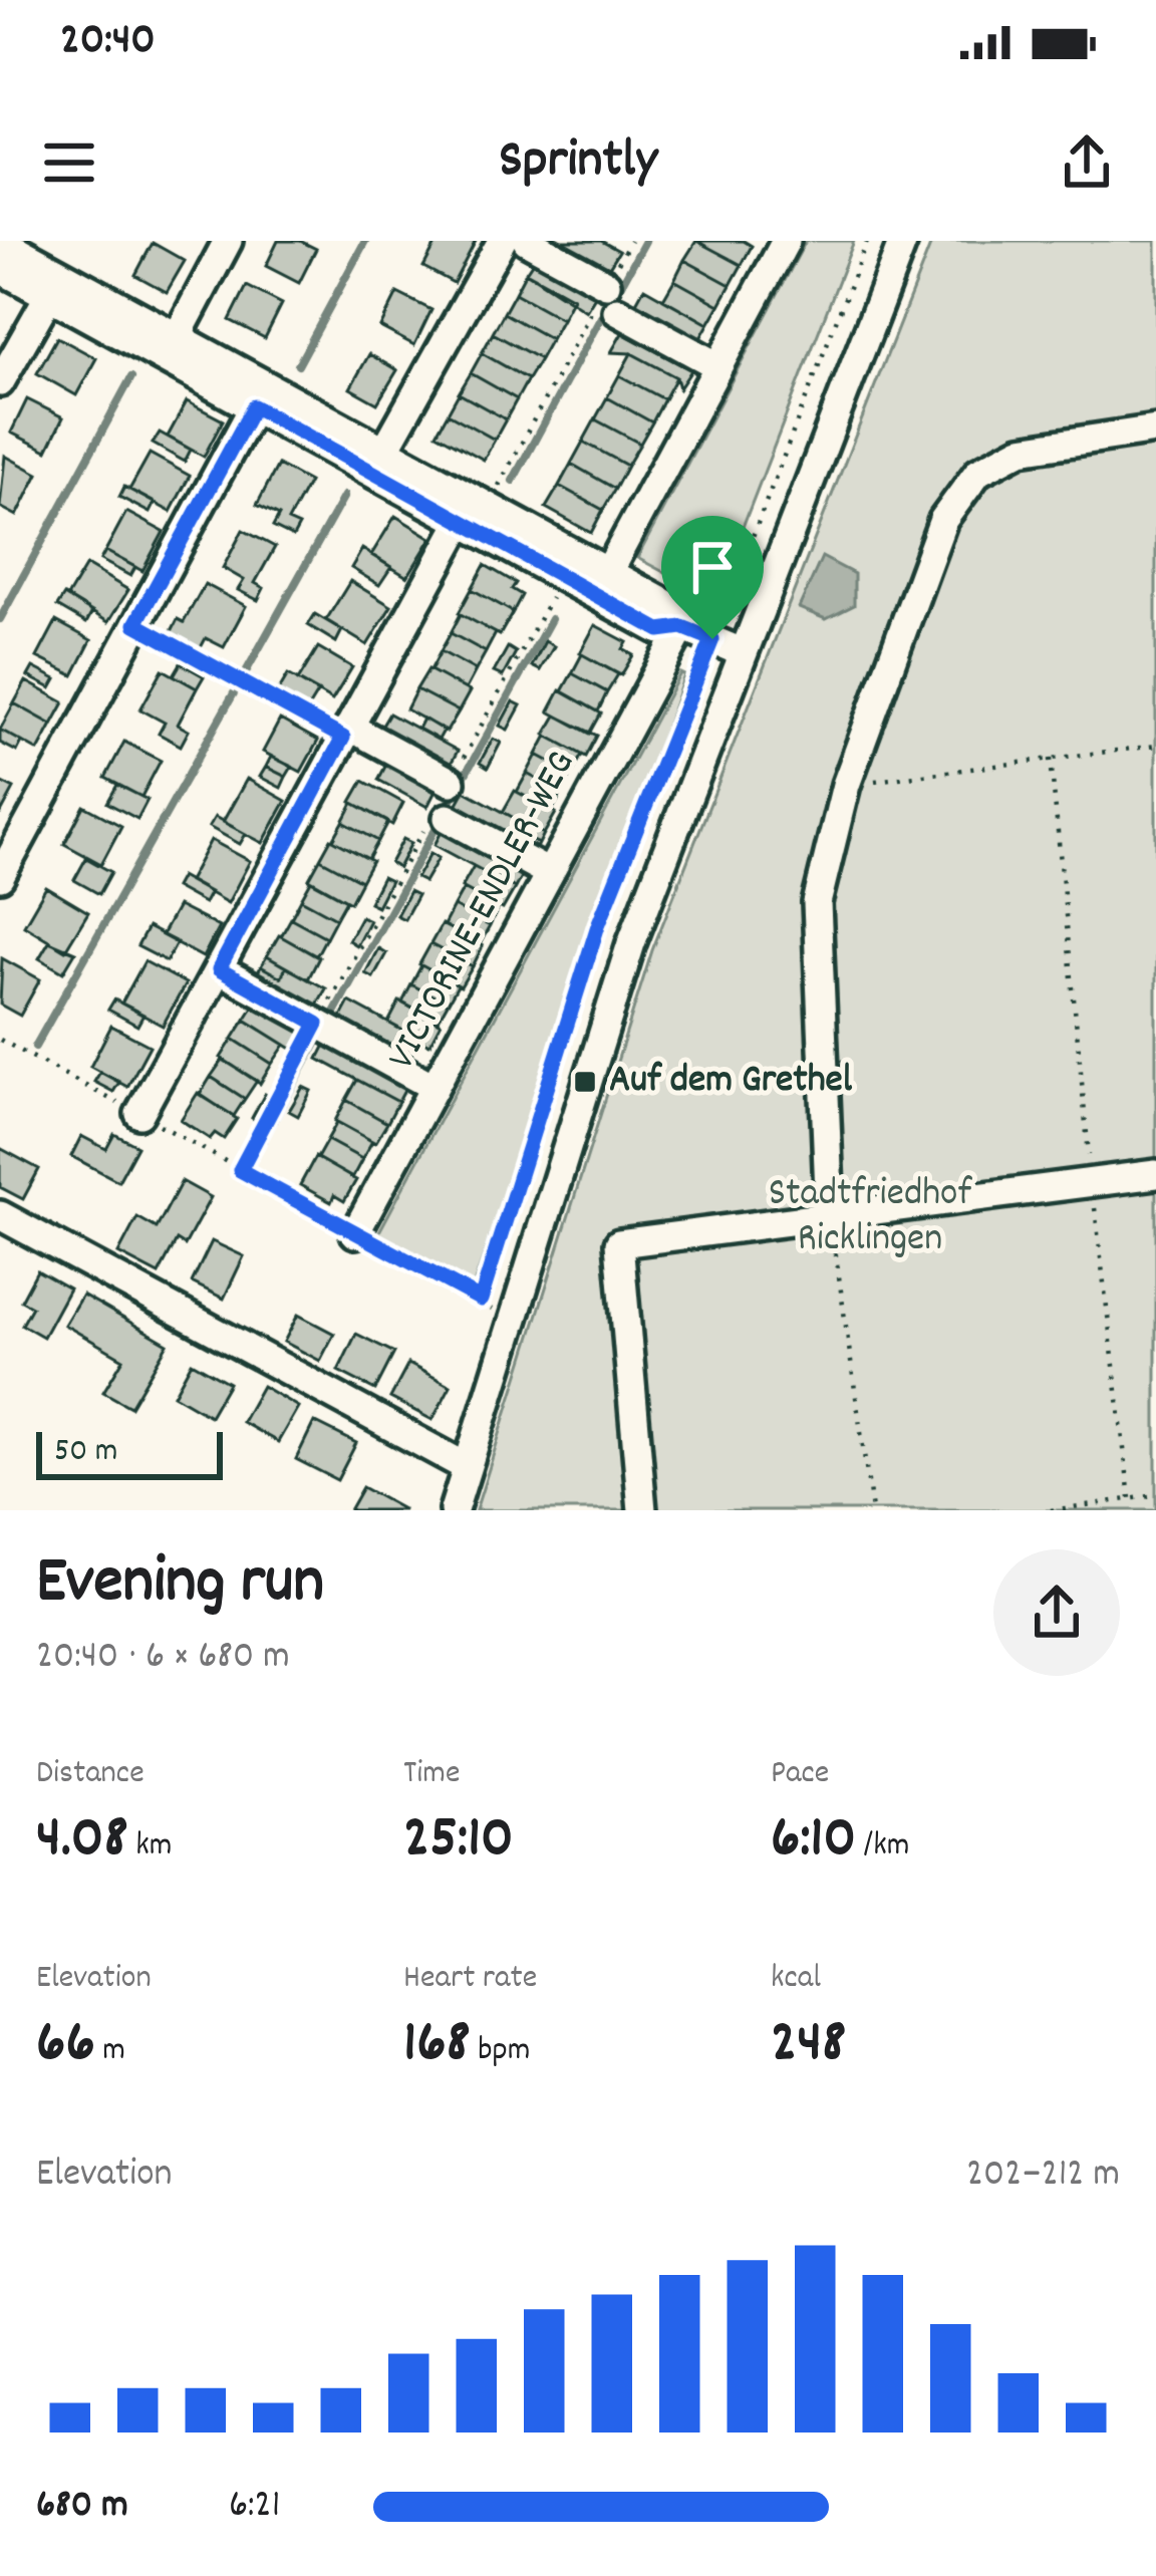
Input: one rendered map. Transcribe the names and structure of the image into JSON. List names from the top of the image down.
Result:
{
  "streets": {
    "street": ["VICTORINE-ENDLER-WEG"]
  },
  "parks": ["Stadtfriedhof Ricklingen"],
  "places": {
    "transit": ["Auf dem Grethel"]
  },
  "scale_bar": "50 m",
  "page": {
    "status": "20:40",
    "header": "Sprintly",
    "scale": "50 m",
    "heading": ["Evening run", "20:40 · 6 × 680 m"],
    "stats": [
      ["Distance", "4.08 km"],
      ["Time", "25:10"],
      ["Pace", "6:10 /km"],
      ["Elevation", "66 m"],
      ["Heart rate", "168 bpm"],
      ["kcal", "248"]
    ],
    "chart": ["Elevation", "202–212 m"],
    "list": [
      {
        "name": "680 m",
        "note": "6:21"
      }
    ]
  }
}
